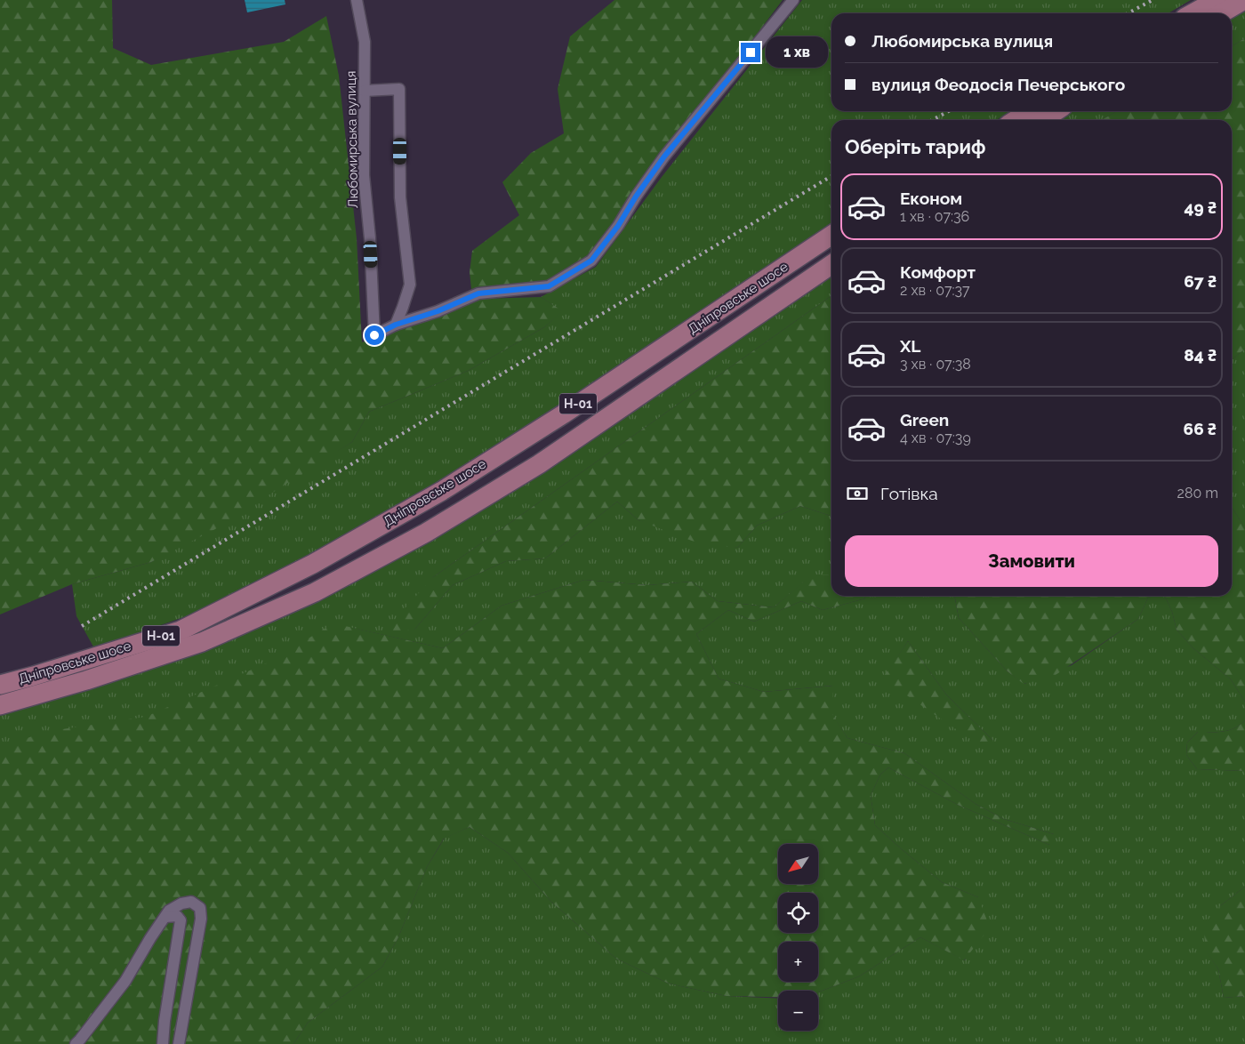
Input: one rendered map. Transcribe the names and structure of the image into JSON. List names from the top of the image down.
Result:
{
  "streets": {
    "main road": ["Дніпровське шосе", "Н-01"],
    "street": ["Любомирська вулиця"]
  },
  "north": "bottom left",
  "page": {
    "banner": ["Любомирська вулиця", "вулиця Феодосія Печерського"],
    "bubble": "1 хв",
    "heading": "Оберіть тариф",
    "list": [
      {
        "name": "Економ",
        "note": "1 хв · 07:36",
        "value": "49 ₴"
      },
      {
        "name": "Комфорт",
        "note": "2 хв · 07:37",
        "value": "67 ₴"
      },
      {
        "name": "XL",
        "note": "3 хв · 07:38",
        "value": "84 ₴"
      },
      {
        "name": "Green",
        "note": "4 хв · 07:39",
        "value": "66 ₴"
      }
    ],
    "pay": ["Готівка", "280 m"],
    "buttons": "Замовити",
    "map_buttons": ["+", "−"]
  }
}
